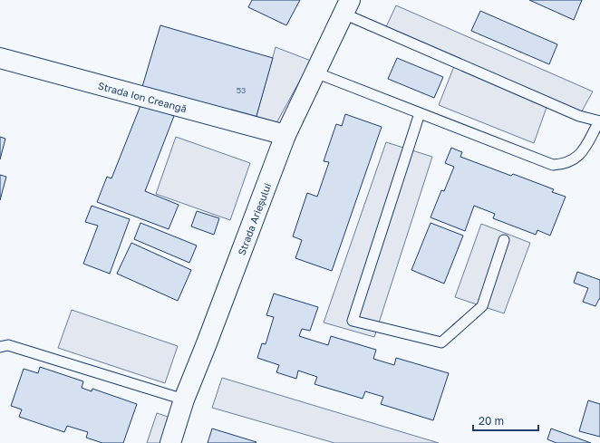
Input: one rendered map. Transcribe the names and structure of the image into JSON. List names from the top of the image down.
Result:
{
  "streets": {
    "street": ["Strada Ion Creangă", "Strada Arieșului"]
  },
  "crossings": [
    ["Strada Ion Creangă", "Strada Arieșului"]
  ],
  "house_numbers": ["53"],
  "scale_bar": "20 m"
}
